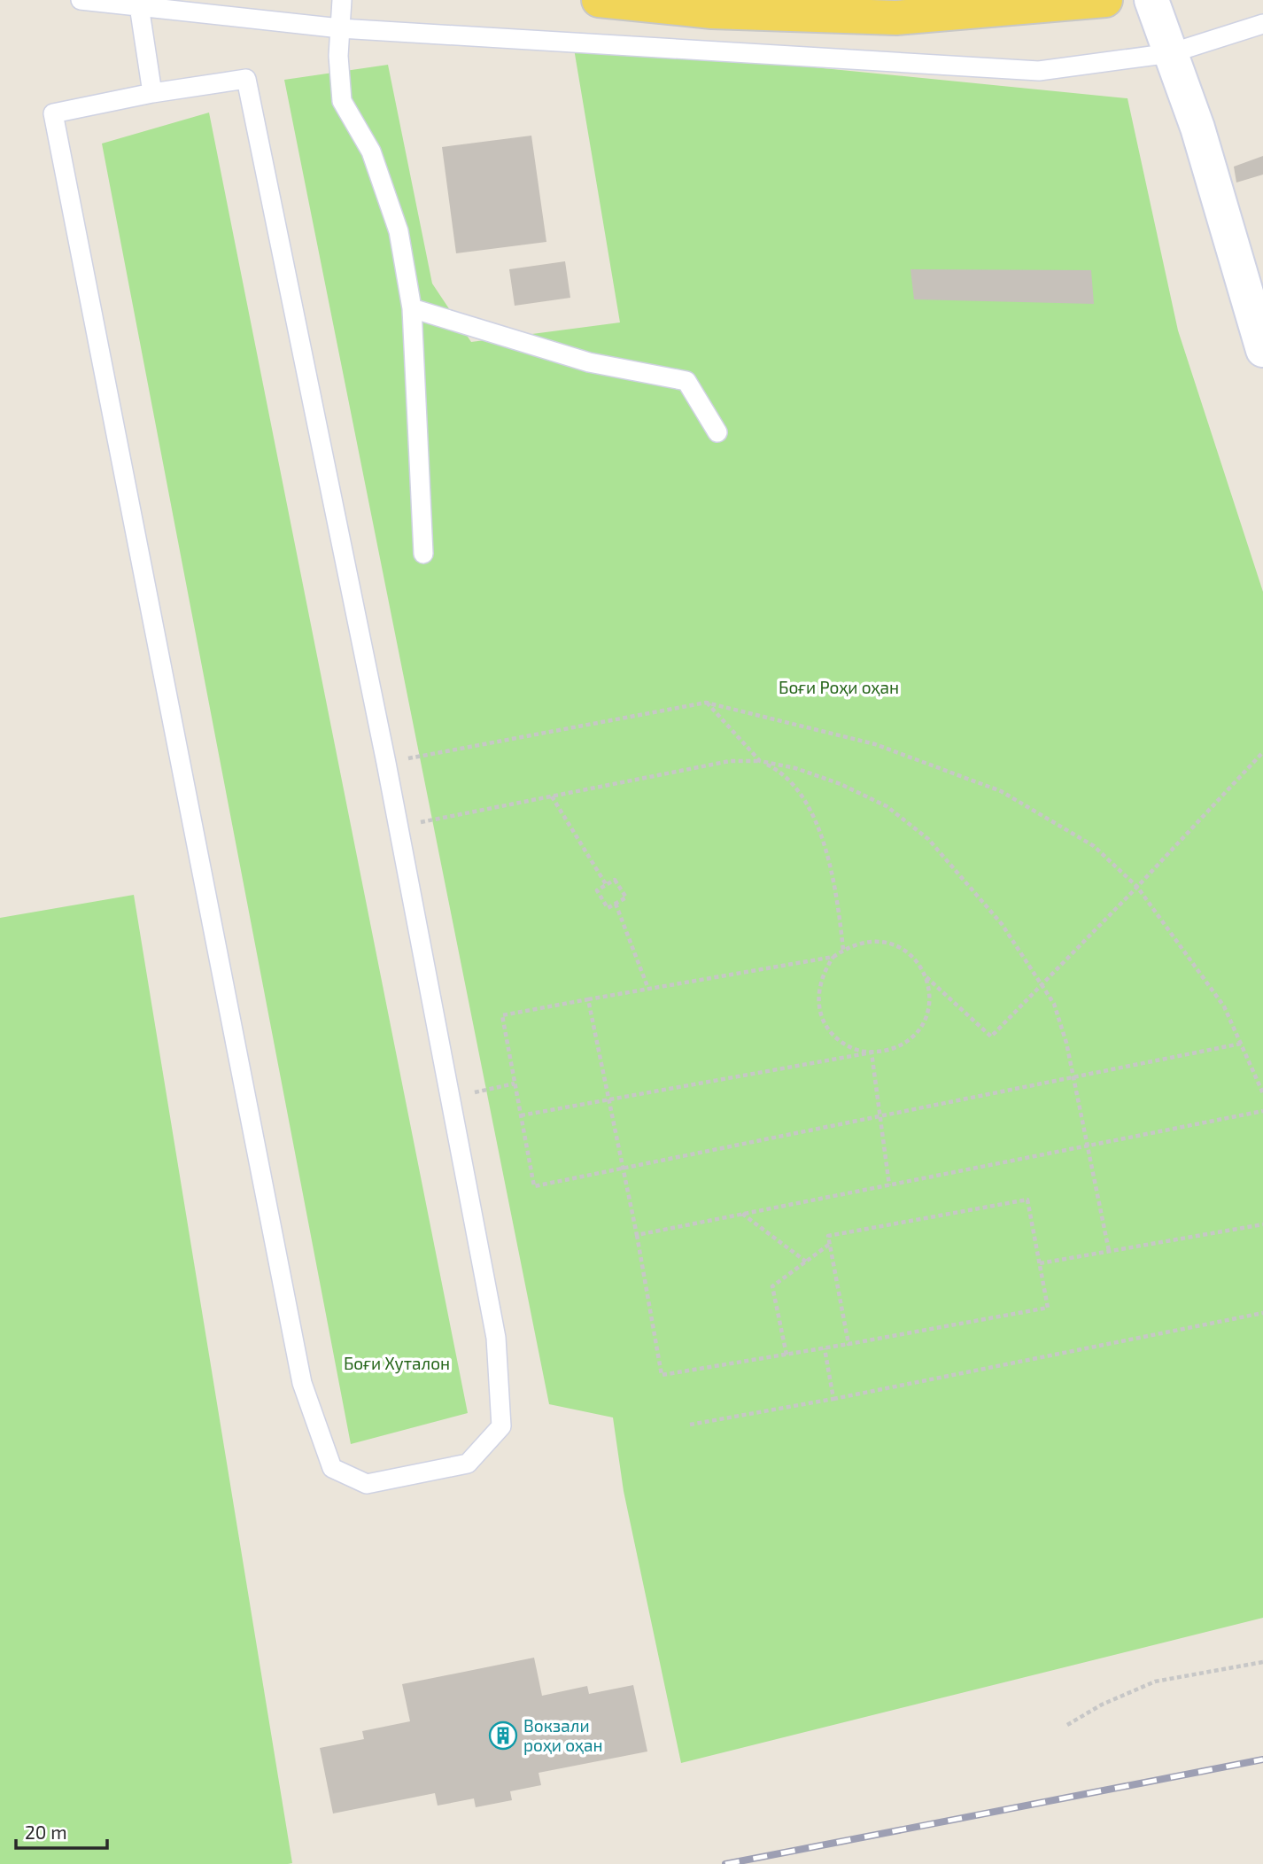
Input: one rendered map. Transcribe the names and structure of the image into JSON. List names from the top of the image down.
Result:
{
  "parks": ["Боғи Роҳи оҳан", "Боғи Хуталон"],
  "places": {
    "building": ["Вокзали роҳи оҳан"]
  },
  "scale_bar": "20 m"
}
